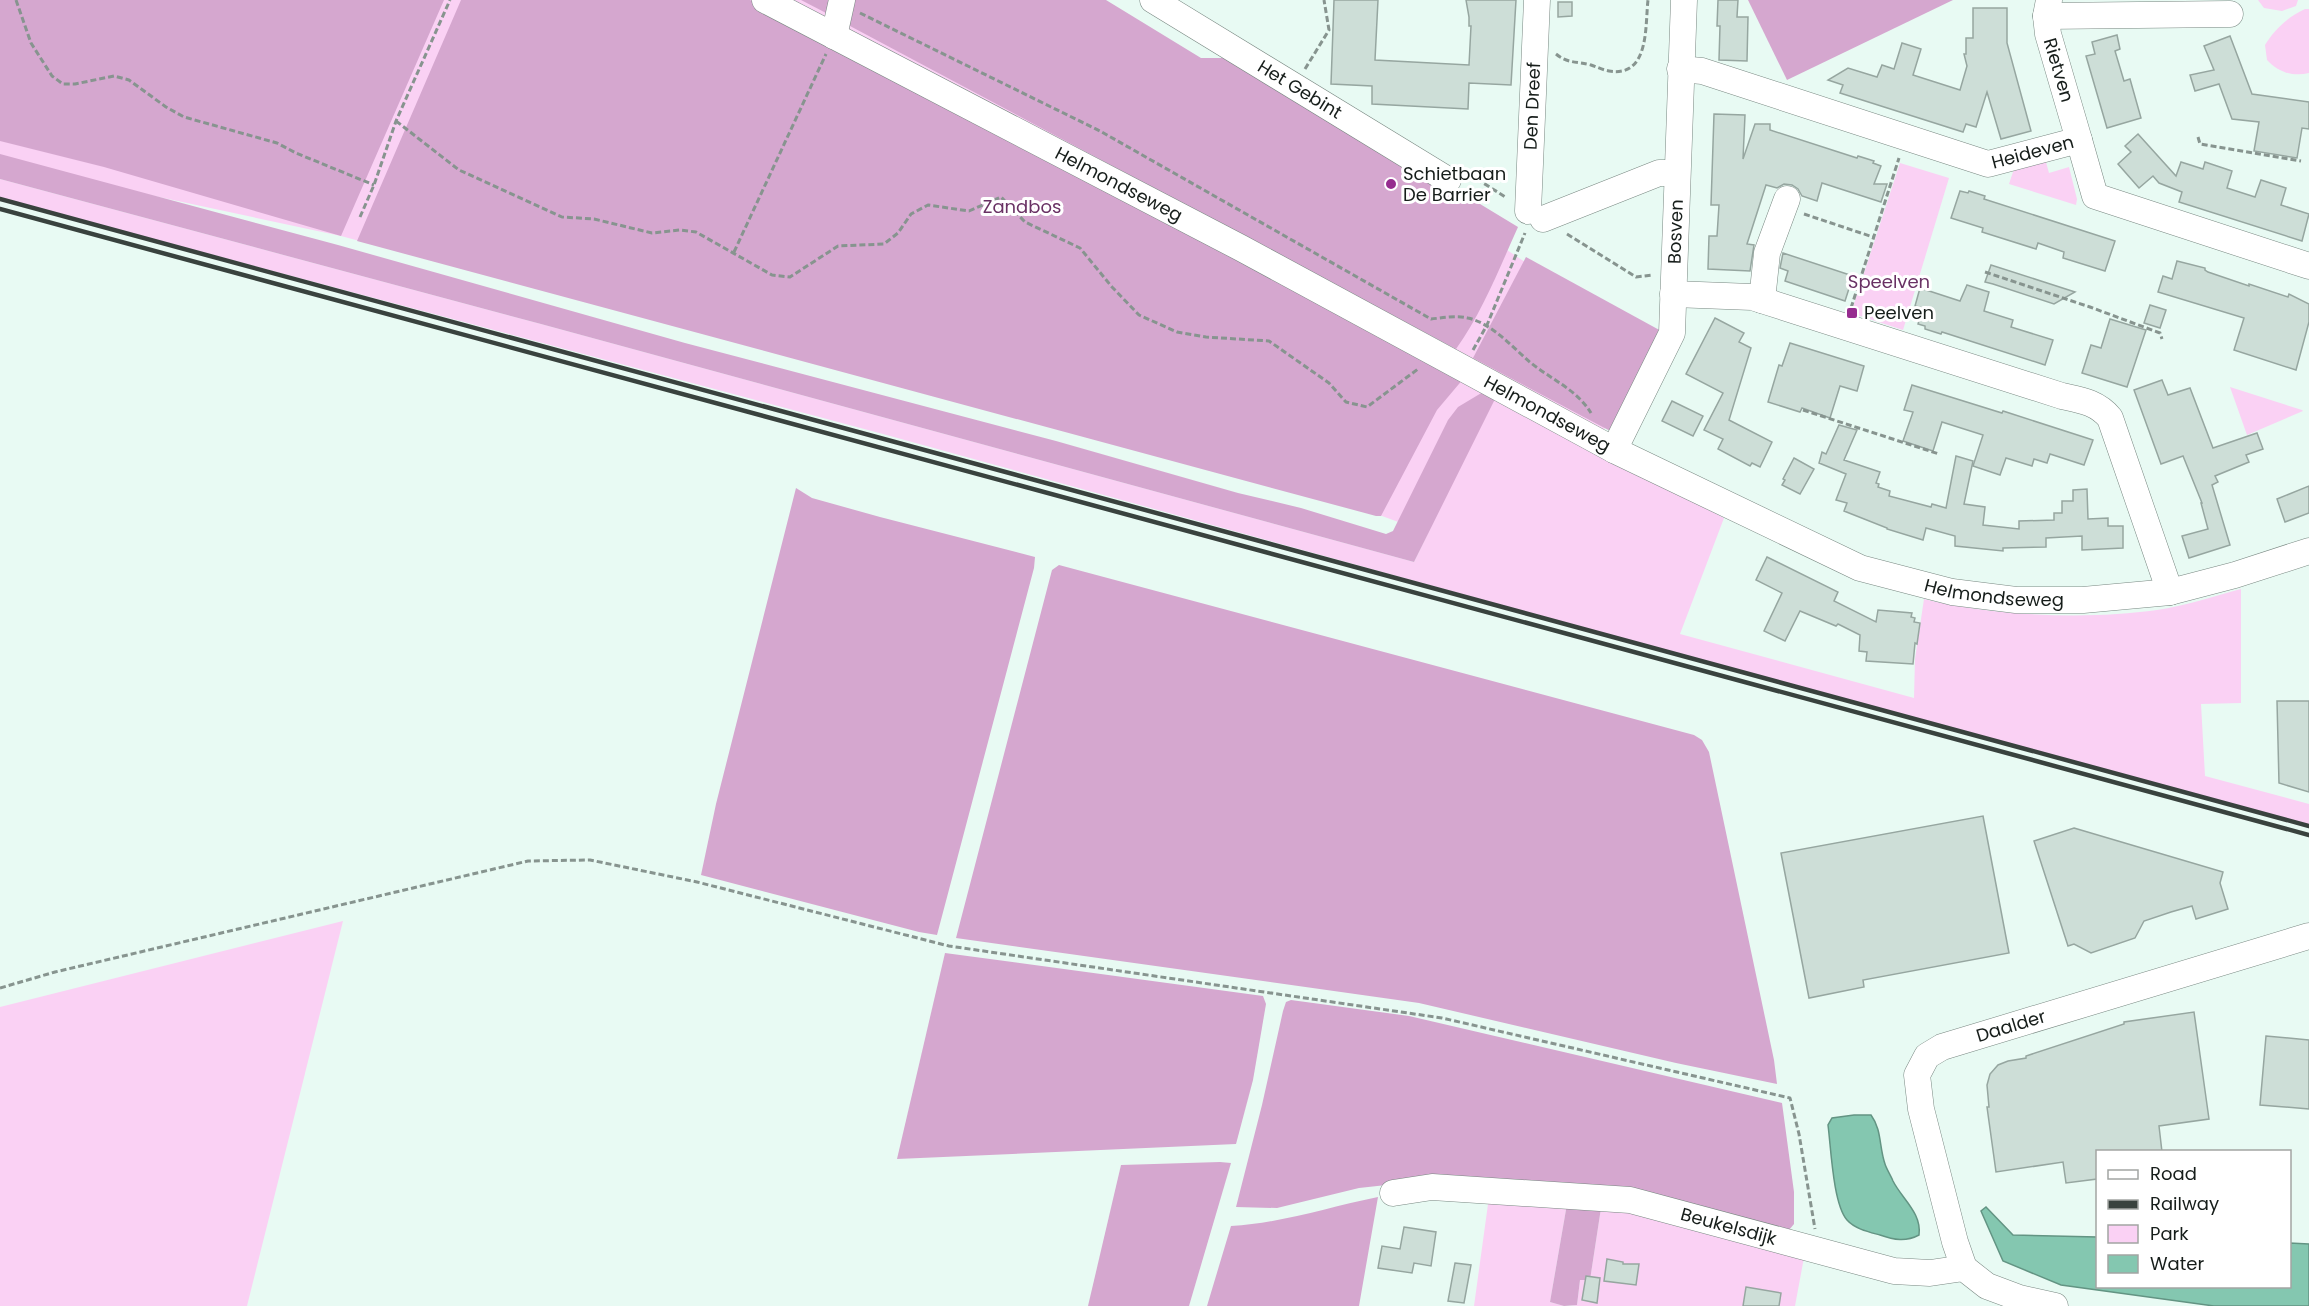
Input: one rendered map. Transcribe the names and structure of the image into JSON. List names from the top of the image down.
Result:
{
  "streets": {
    "street": [
      "Rietven",
      "Het Gebint",
      "Den Dreef",
      "Heideven",
      "Helmondseweg",
      "Bosven",
      "Daalder",
      "Beukelsdijk"
    ]
  },
  "crossings": [
    ["Rietven", "Heideven"],
    ["Heideven", "Bosven"],
    ["Helmondseweg", "Bosven"],
    ["Daalder", "Beukelsdijk"]
  ],
  "parks": ["Zandbos", "Speelven"],
  "places": {
    "other": ["Schietbaan De Barrier"],
    "transit": ["Peelven"]
  },
  "legend": [
    "Road",
    "Railway",
    "Park",
    "Water"
  ]
}
